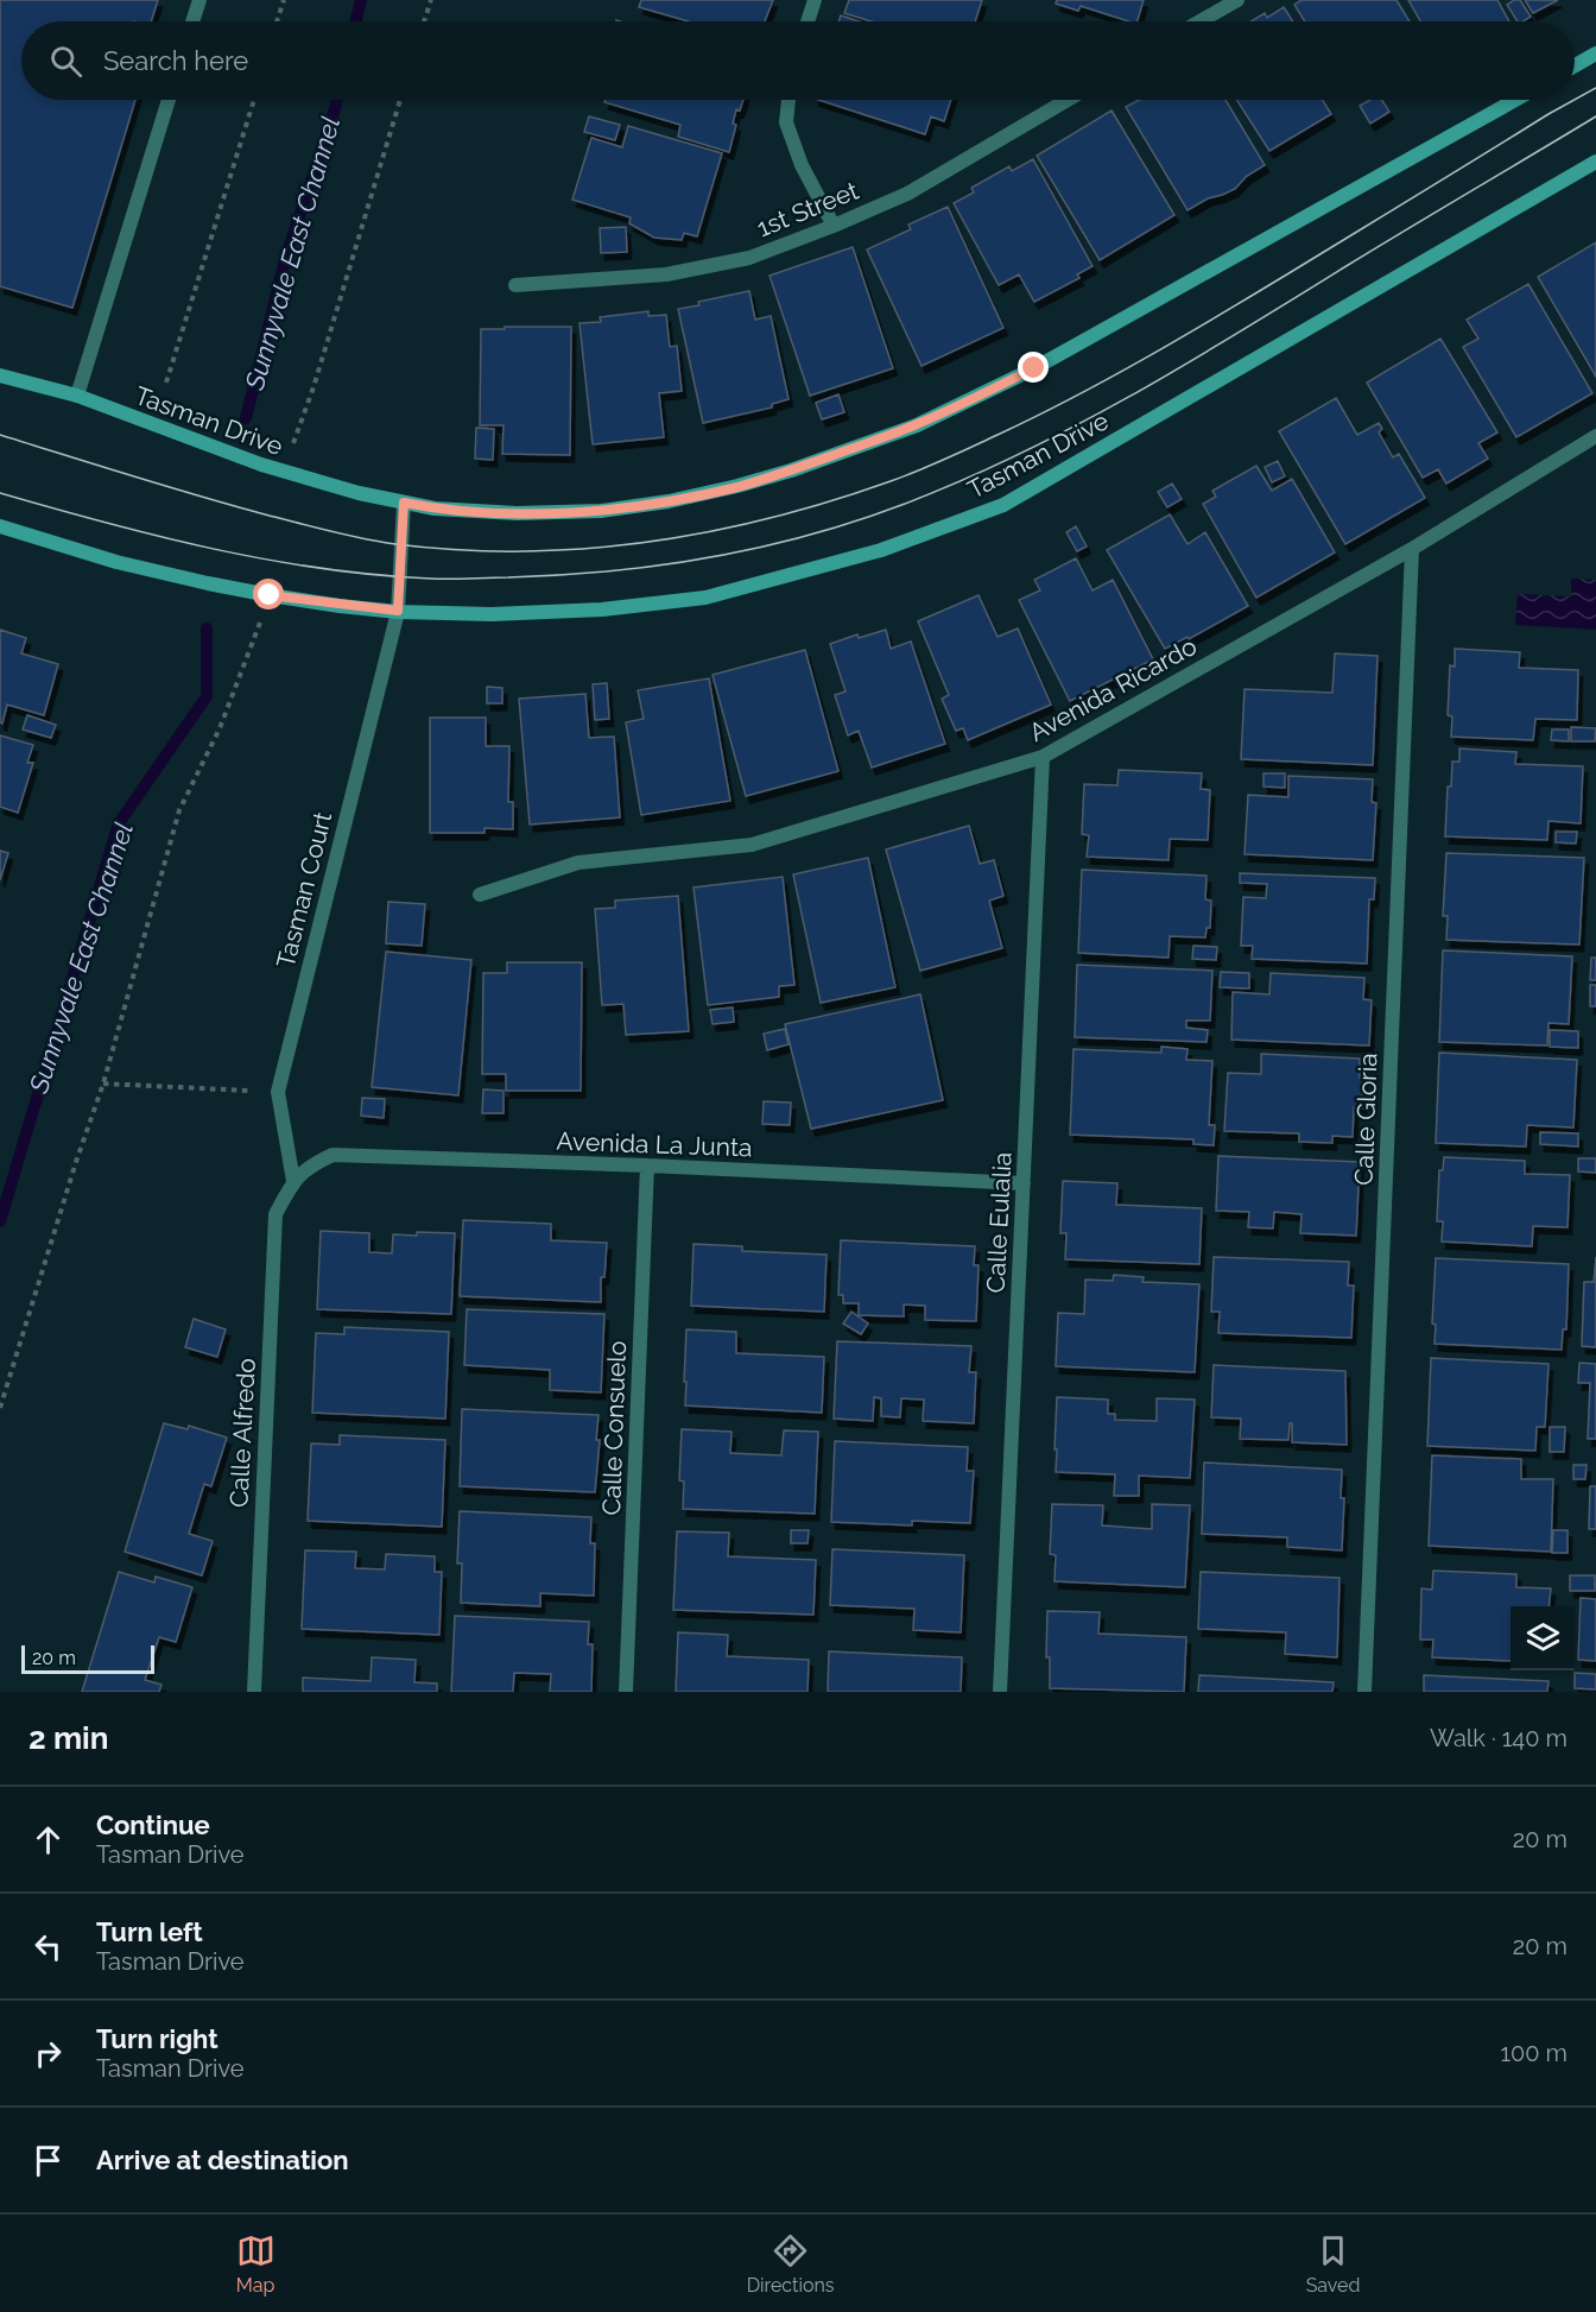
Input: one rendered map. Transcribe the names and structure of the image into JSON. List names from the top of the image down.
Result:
{
  "streets": {
    "street": [
      "1st Street",
      "Tasman Drive",
      "Avenida Ricardo",
      "Tasman Court",
      "Calle Gloria",
      "Avenida La Junta",
      "Calle Eulalia",
      "Calle Consuelo",
      "Calle Alfredo"
    ]
  },
  "crossings": [
    ["Tasman Drive", "Tasman Court"],
    ["Avenida Ricardo", "Calle Gloria"],
    ["Avenida Ricardo", "Calle Eulalia"],
    ["Tasman Court", "Avenida La Junta"],
    ["Tasman Court", "Calle Alfredo"],
    ["Avenida La Junta", "Calle Eulalia"],
    ["Avenida La Junta", "Calle Consuelo"],
    ["Avenida La Junta", "Calle Alfredo"]
  ],
  "water": ["Sunnyvale East Channel"],
  "scale_bar": "20 m",
  "page": {
    "search": "Search here",
    "scale": "20 m",
    "heading": ["2 min", "Walk · 140 m"],
    "list": [
      ["Continue", "Tasman Drive", "20 m"],
      ["Turn left", "Tasman Drive", "20 m"],
      ["Turn right", "Tasman Drive", "100 m"],
      "Arrive at destination"
    ],
    "nav": ["Map", "Directions", "Saved"]
  }
}
